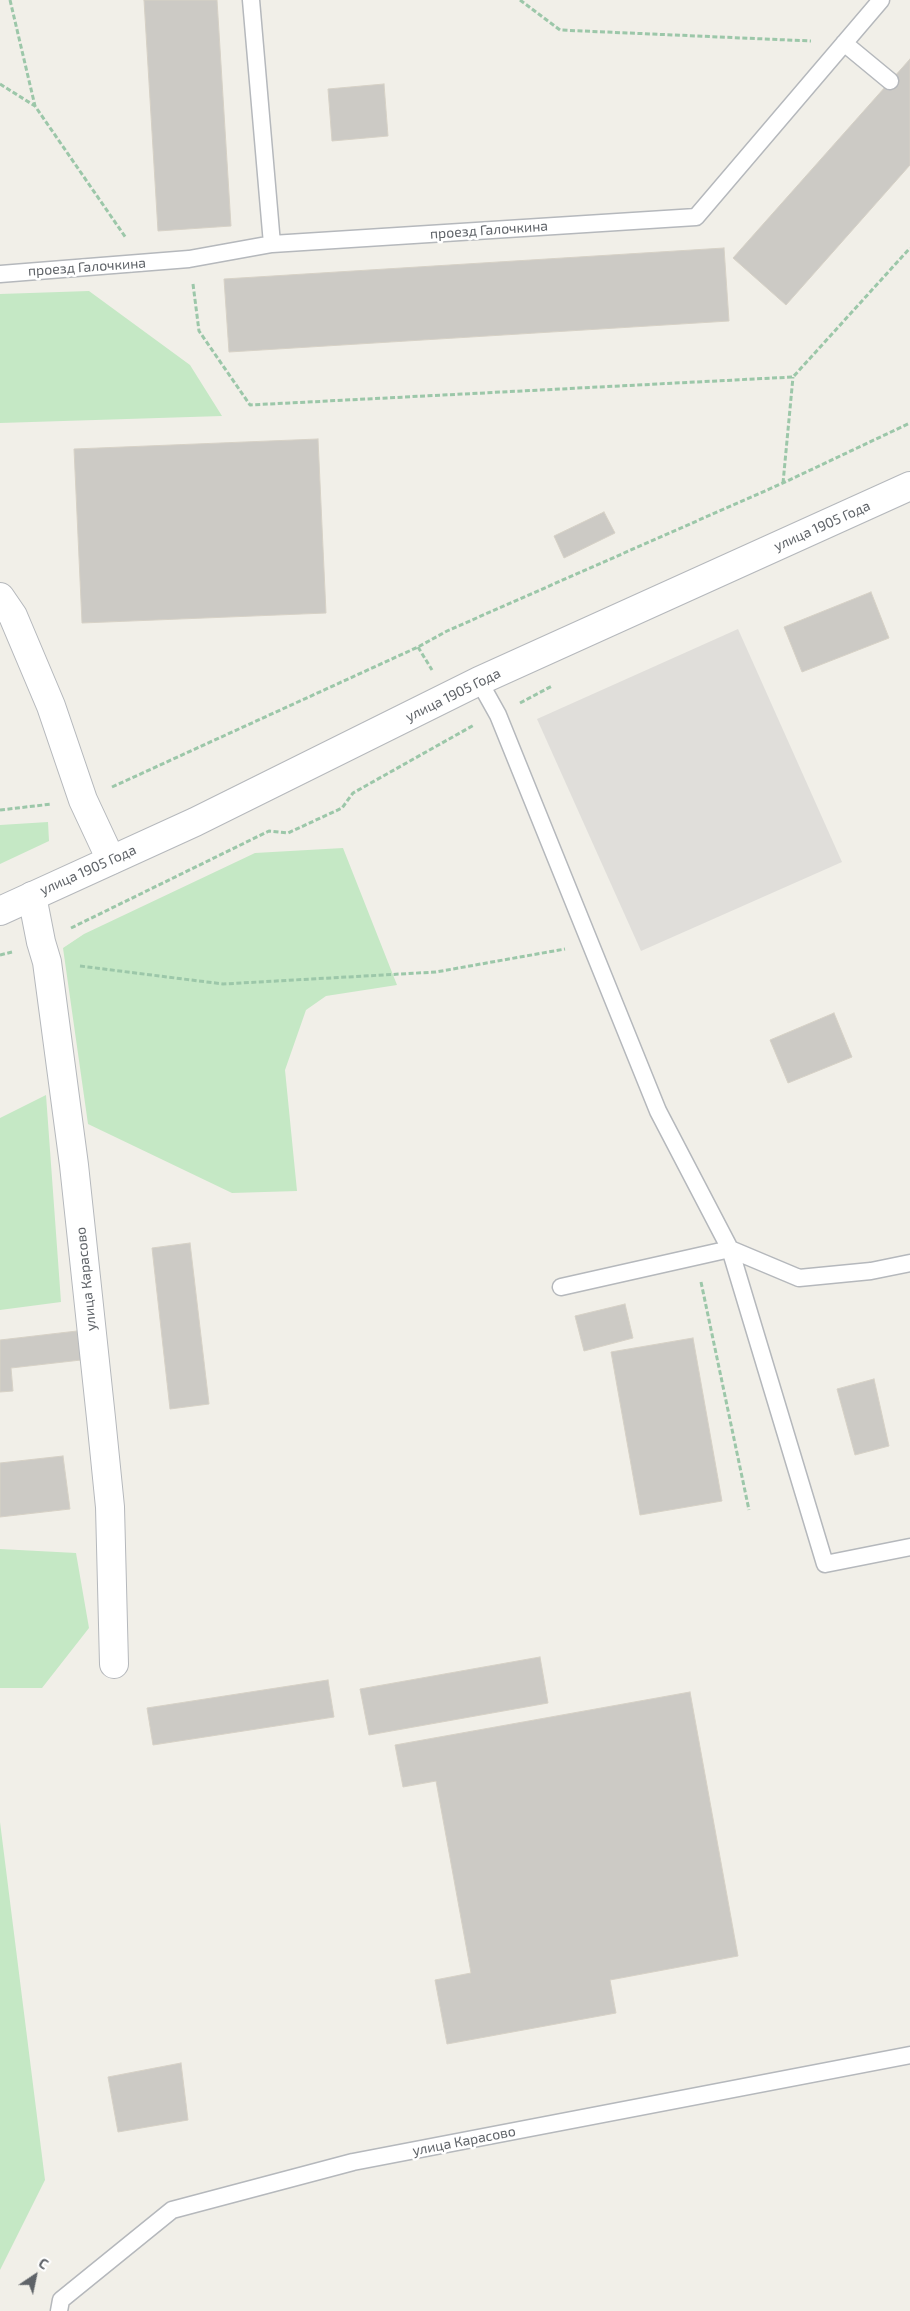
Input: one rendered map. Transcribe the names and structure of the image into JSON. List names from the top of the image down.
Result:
{
  "streets": {
    "street": ["улица 1905 Года", "улица Карасово"],
    "lane": ["проезд Галочкина"]
  },
  "crossings": [
    ["улица 1905 Года", "улица Карасово"]
  ],
  "north": "top right"
}
